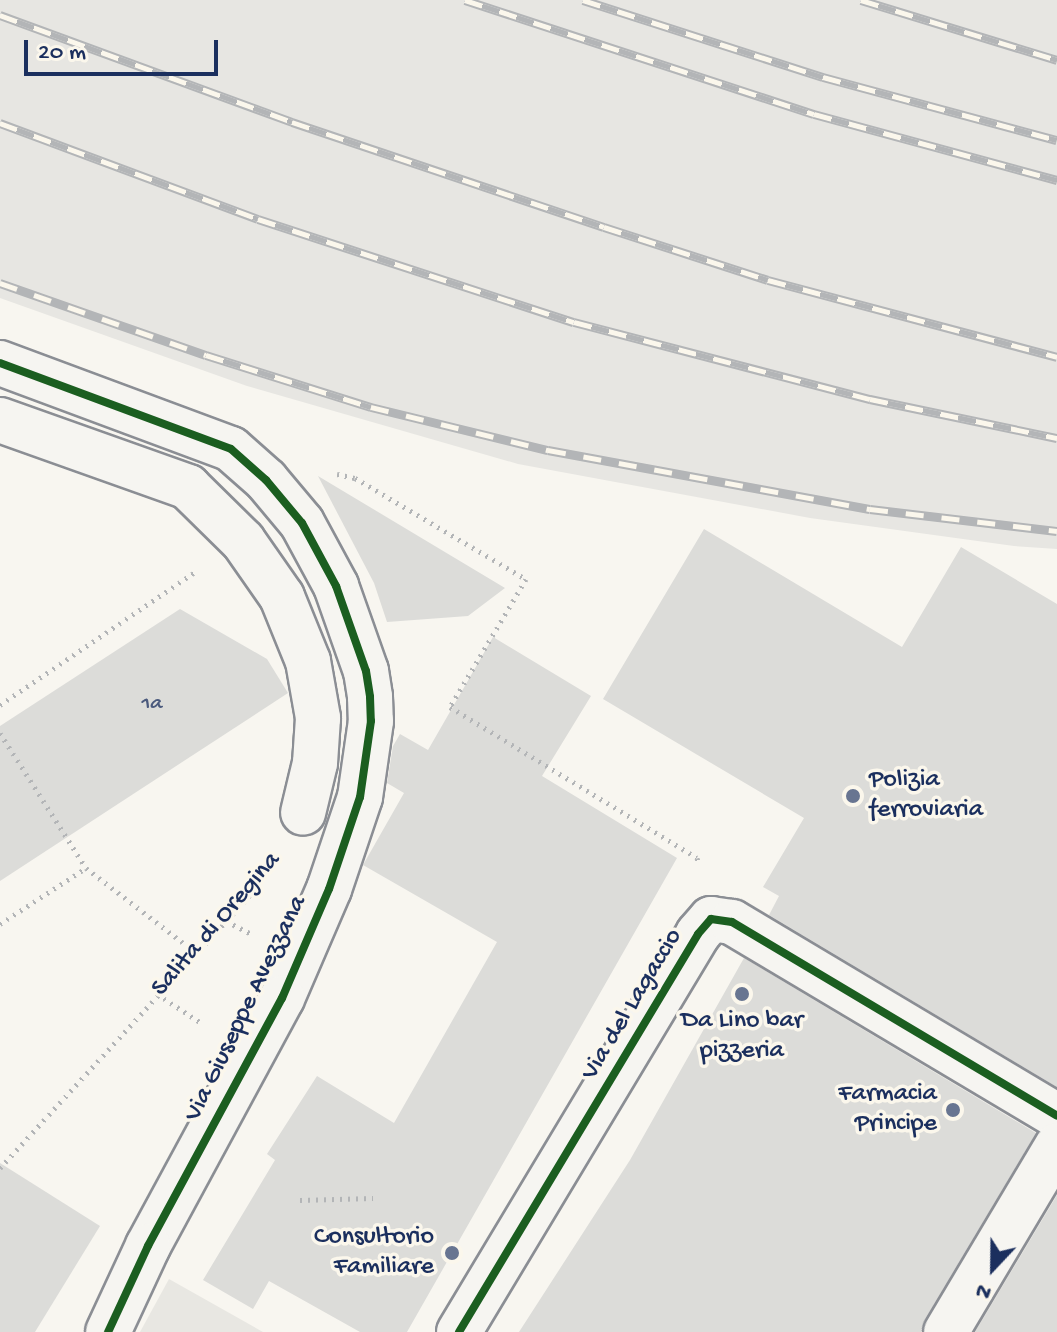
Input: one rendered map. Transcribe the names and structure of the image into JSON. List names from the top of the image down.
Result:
{
  "streets": {
    "street": ["Via del Lagaccio", "Via Giuseppe Avezzana"],
    "path": ["Salita di Oregina"]
  },
  "places": [
    "Polizia ferroviaria",
    "Da Lino bar pizzeria",
    "Farmacia Principe",
    "Consultorio Familiare"
  ],
  "house_numbers": ["1a"],
  "scale_bar": "20 m",
  "north": "bottom"
}
